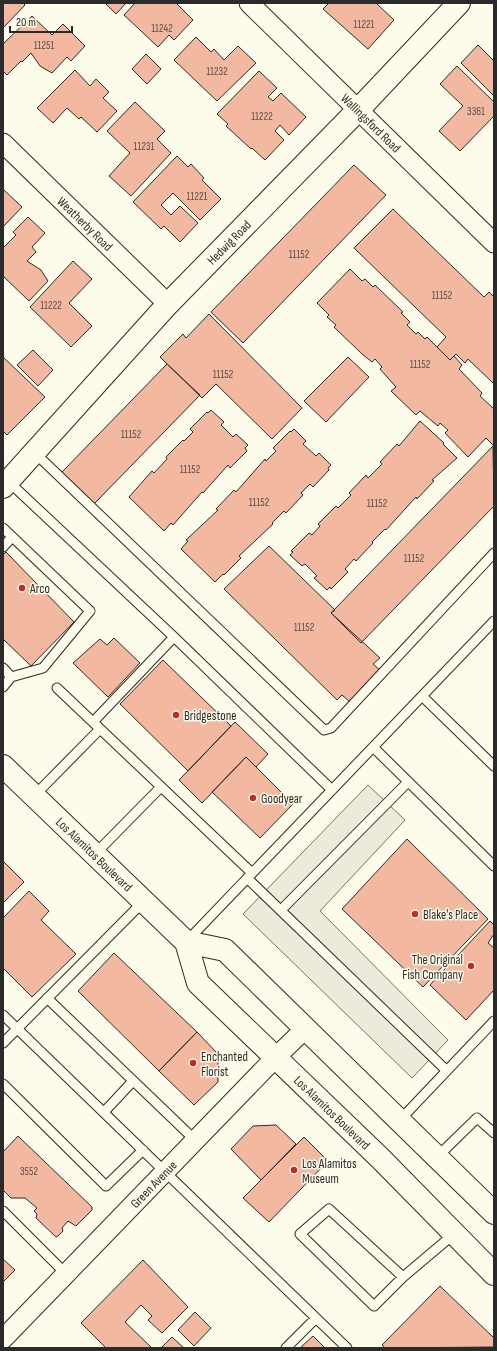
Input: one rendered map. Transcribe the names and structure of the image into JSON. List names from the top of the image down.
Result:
{
  "streets": {
    "main road": ["Hedwig Road", "Los Alamitos Boulevard"],
    "street": ["Wallingsford Road", "Weatherby Road", "Green Avenue"]
  },
  "crossings": [
    ["Wallingsford Road", "Hedwig Road"],
    ["Weatherby Road", "Hedwig Road"],
    ["Los Alamitos Boulevard", "Green Avenue"]
  ],
  "places": [
    "Arco",
    "Bridgestone",
    "Goodyear",
    "Blake's Place",
    "The Original Fish Company",
    "Enchanted Florist",
    "Los Alamitos Museum"
  ],
  "house_numbers": [
    "11221",
    "11242",
    "11251",
    "11232",
    "3361",
    "11222",
    "11231",
    "11221",
    "11152",
    "11152",
    "11222",
    "11152",
    "11152",
    "11152",
    "11152",
    "11152",
    "11152",
    "11152",
    "11152",
    "3552"
  ],
  "scale_bar": "20 m"
}
